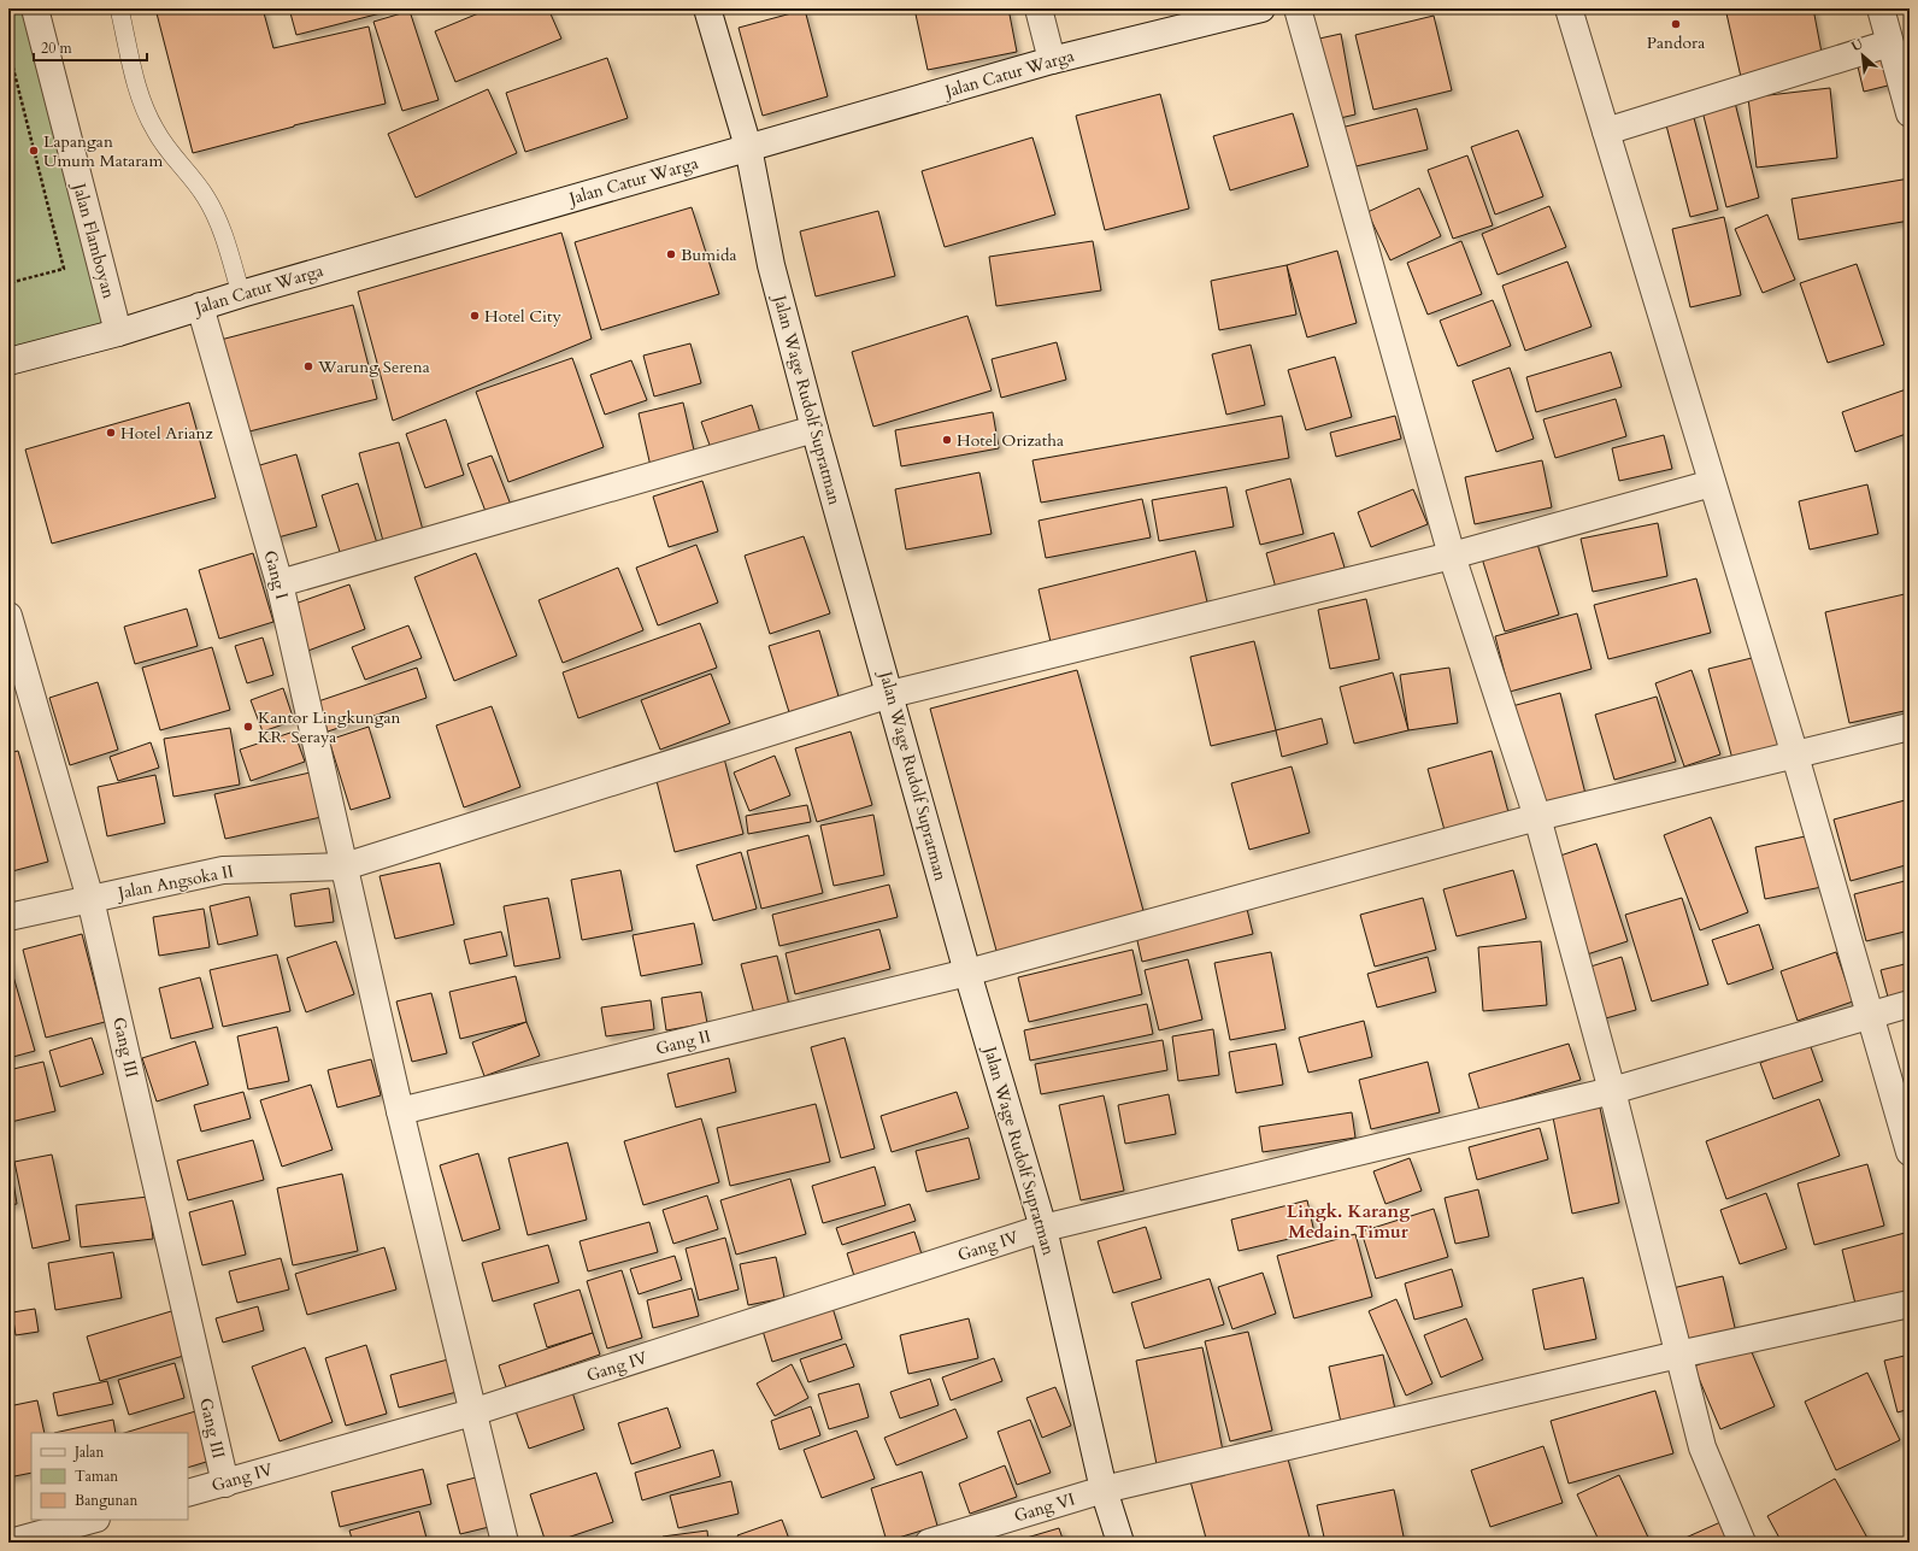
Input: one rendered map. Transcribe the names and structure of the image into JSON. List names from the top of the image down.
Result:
{
  "streets": {
    "street": [
      "Jalan Catur Warga",
      "Jalan Flamboyan",
      "Jalan Wage Rudolf Supratman",
      "Gang I",
      "Jalan Angsoka II",
      "Gang II",
      "Gang III",
      "Gang IV",
      "Gang VI"
    ]
  },
  "crossings": [
    ["Jalan Catur Warga", "Jalan Flamboyan"],
    ["Jalan Catur Warga", "Jalan Wage Rudolf Supratman"],
    ["Jalan Catur Warga", "Gang I"],
    ["Jalan Wage Rudolf Supratman", "Jalan Angsoka II"],
    ["Jalan Wage Rudolf Supratman", "Gang II"],
    ["Jalan Wage Rudolf Supratman", "Gang IV"],
    ["Jalan Wage Rudolf Supratman", "Gang VI"],
    ["Gang I", "Jalan Angsoka II"],
    ["Jalan Angsoka II", "Gang III"],
    ["Gang III", "Gang IV"]
  ],
  "districts": ["Lingk. Karang Medain Timur"],
  "places": [
    "Pandora",
    "Lapangan Umum Mataram",
    "Bumida",
    "Hotel City",
    "Warung Serena",
    "Hotel Arianz",
    "Hotel Orizatha",
    "Kantor Lingkungan KR. Seraya"
  ],
  "legend": ["Jalan", "Taman", "Bangunan"],
  "scale_bar": "20 m",
  "north": "top left"
}
